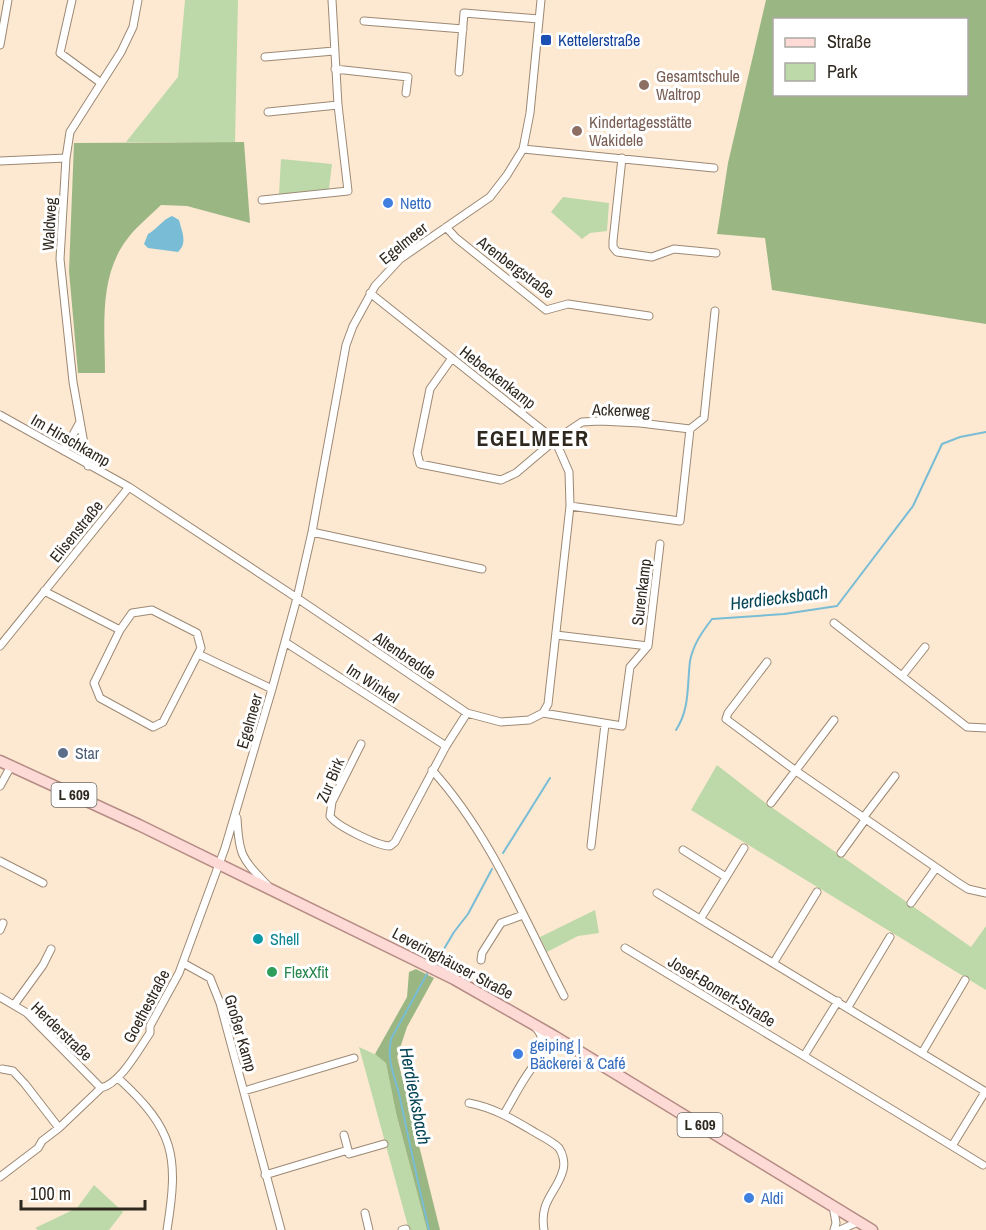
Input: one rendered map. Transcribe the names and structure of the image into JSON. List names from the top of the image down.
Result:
{
  "streets": {
    "main road": ["L 609", "Leveringhäuser Straße"],
    "street": [
      "Waldweg",
      "Egelmeer",
      "Arenbergstraße",
      "Hebeckenkamp",
      "Ackerweg",
      "Im Hirschkamp",
      "Elisenstraße",
      "Surenkamp",
      "Altenbredde",
      "Im Winkel",
      "Zur Birk",
      "Josef-Bomert-Straße",
      "Goethestraße",
      "Herderstraße",
      "Großer Kamp"
    ]
  },
  "crossings": [
    ["Waldweg", "Im Hirschkamp"],
    ["Egelmeer", "Arenbergstraße"],
    ["Egelmeer", "Hebeckenkamp"],
    ["Egelmeer", "Altenbredde"],
    ["Egelmeer", "Im Winkel"],
    ["Egelmeer", "Leveringhäuser Straße"],
    ["Egelmeer", "Goethestraße"],
    ["Hebeckenkamp", "Ackerweg"],
    ["Im Hirschkamp", "Elisenstraße"],
    ["Im Hirschkamp", "Altenbredde"],
    ["Elisenstraße", "Altenbredde"],
    ["Leveringhäuser Straße", "Goethestraße"],
    ["Goethestraße", "Herderstraße"],
    ["Goethestraße", "Großer Kamp"]
  ],
  "districts": ["EGELMEER"],
  "water": ["Herdiecksbach"],
  "places": {
    "transit": ["Kettelerstraße"],
    "other": [
      "Gesamtschule Waltrop",
      "Kindertagesstätte Wakidele",
      "Netto",
      "Star",
      "Shell",
      "FlexXfit",
      "geiping | Bäckerei & Café",
      "Aldi"
    ]
  },
  "legend": ["Straße", "Park"],
  "scale_bar": "100 m"
}
